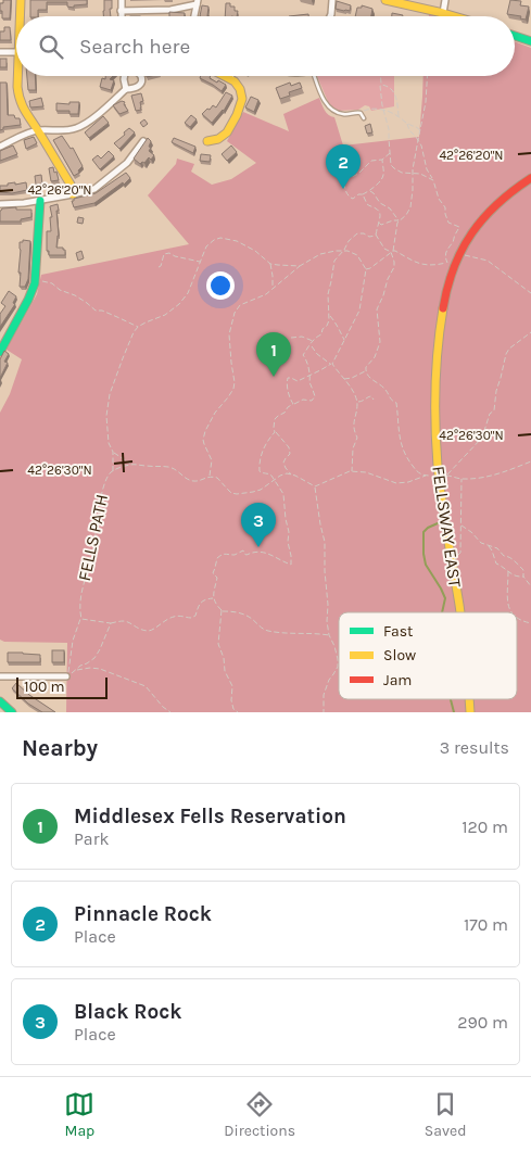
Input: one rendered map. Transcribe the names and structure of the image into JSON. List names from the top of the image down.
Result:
{
  "streets": {
    "street": ["FELLSWAY EAST"],
    "path": ["FELLS PATH"]
  },
  "legend": ["Fast", "Slow", "Jam"],
  "scale_bar": "100 m",
  "page": {
    "search": "Search here",
    "pins": ["2", "1", "3"],
    "scale": "100 m",
    "heading": ["Nearby", "3 results"],
    "list": [
      {
        "mark": "1",
        "name": "Middlesex Fells Reservation",
        "note": "Park",
        "value": "120 m"
      },
      {
        "mark": "2",
        "name": "Pinnacle Rock",
        "note": "Place",
        "value": "170 m"
      },
      {
        "mark": "3",
        "name": "Black Rock",
        "note": "Place",
        "value": "290 m"
      }
    ],
    "nav": ["Map", "Directions", "Saved"]
  },
  "coordinates": ["42°26'20\"N", "42°26'30\"N"]
}
